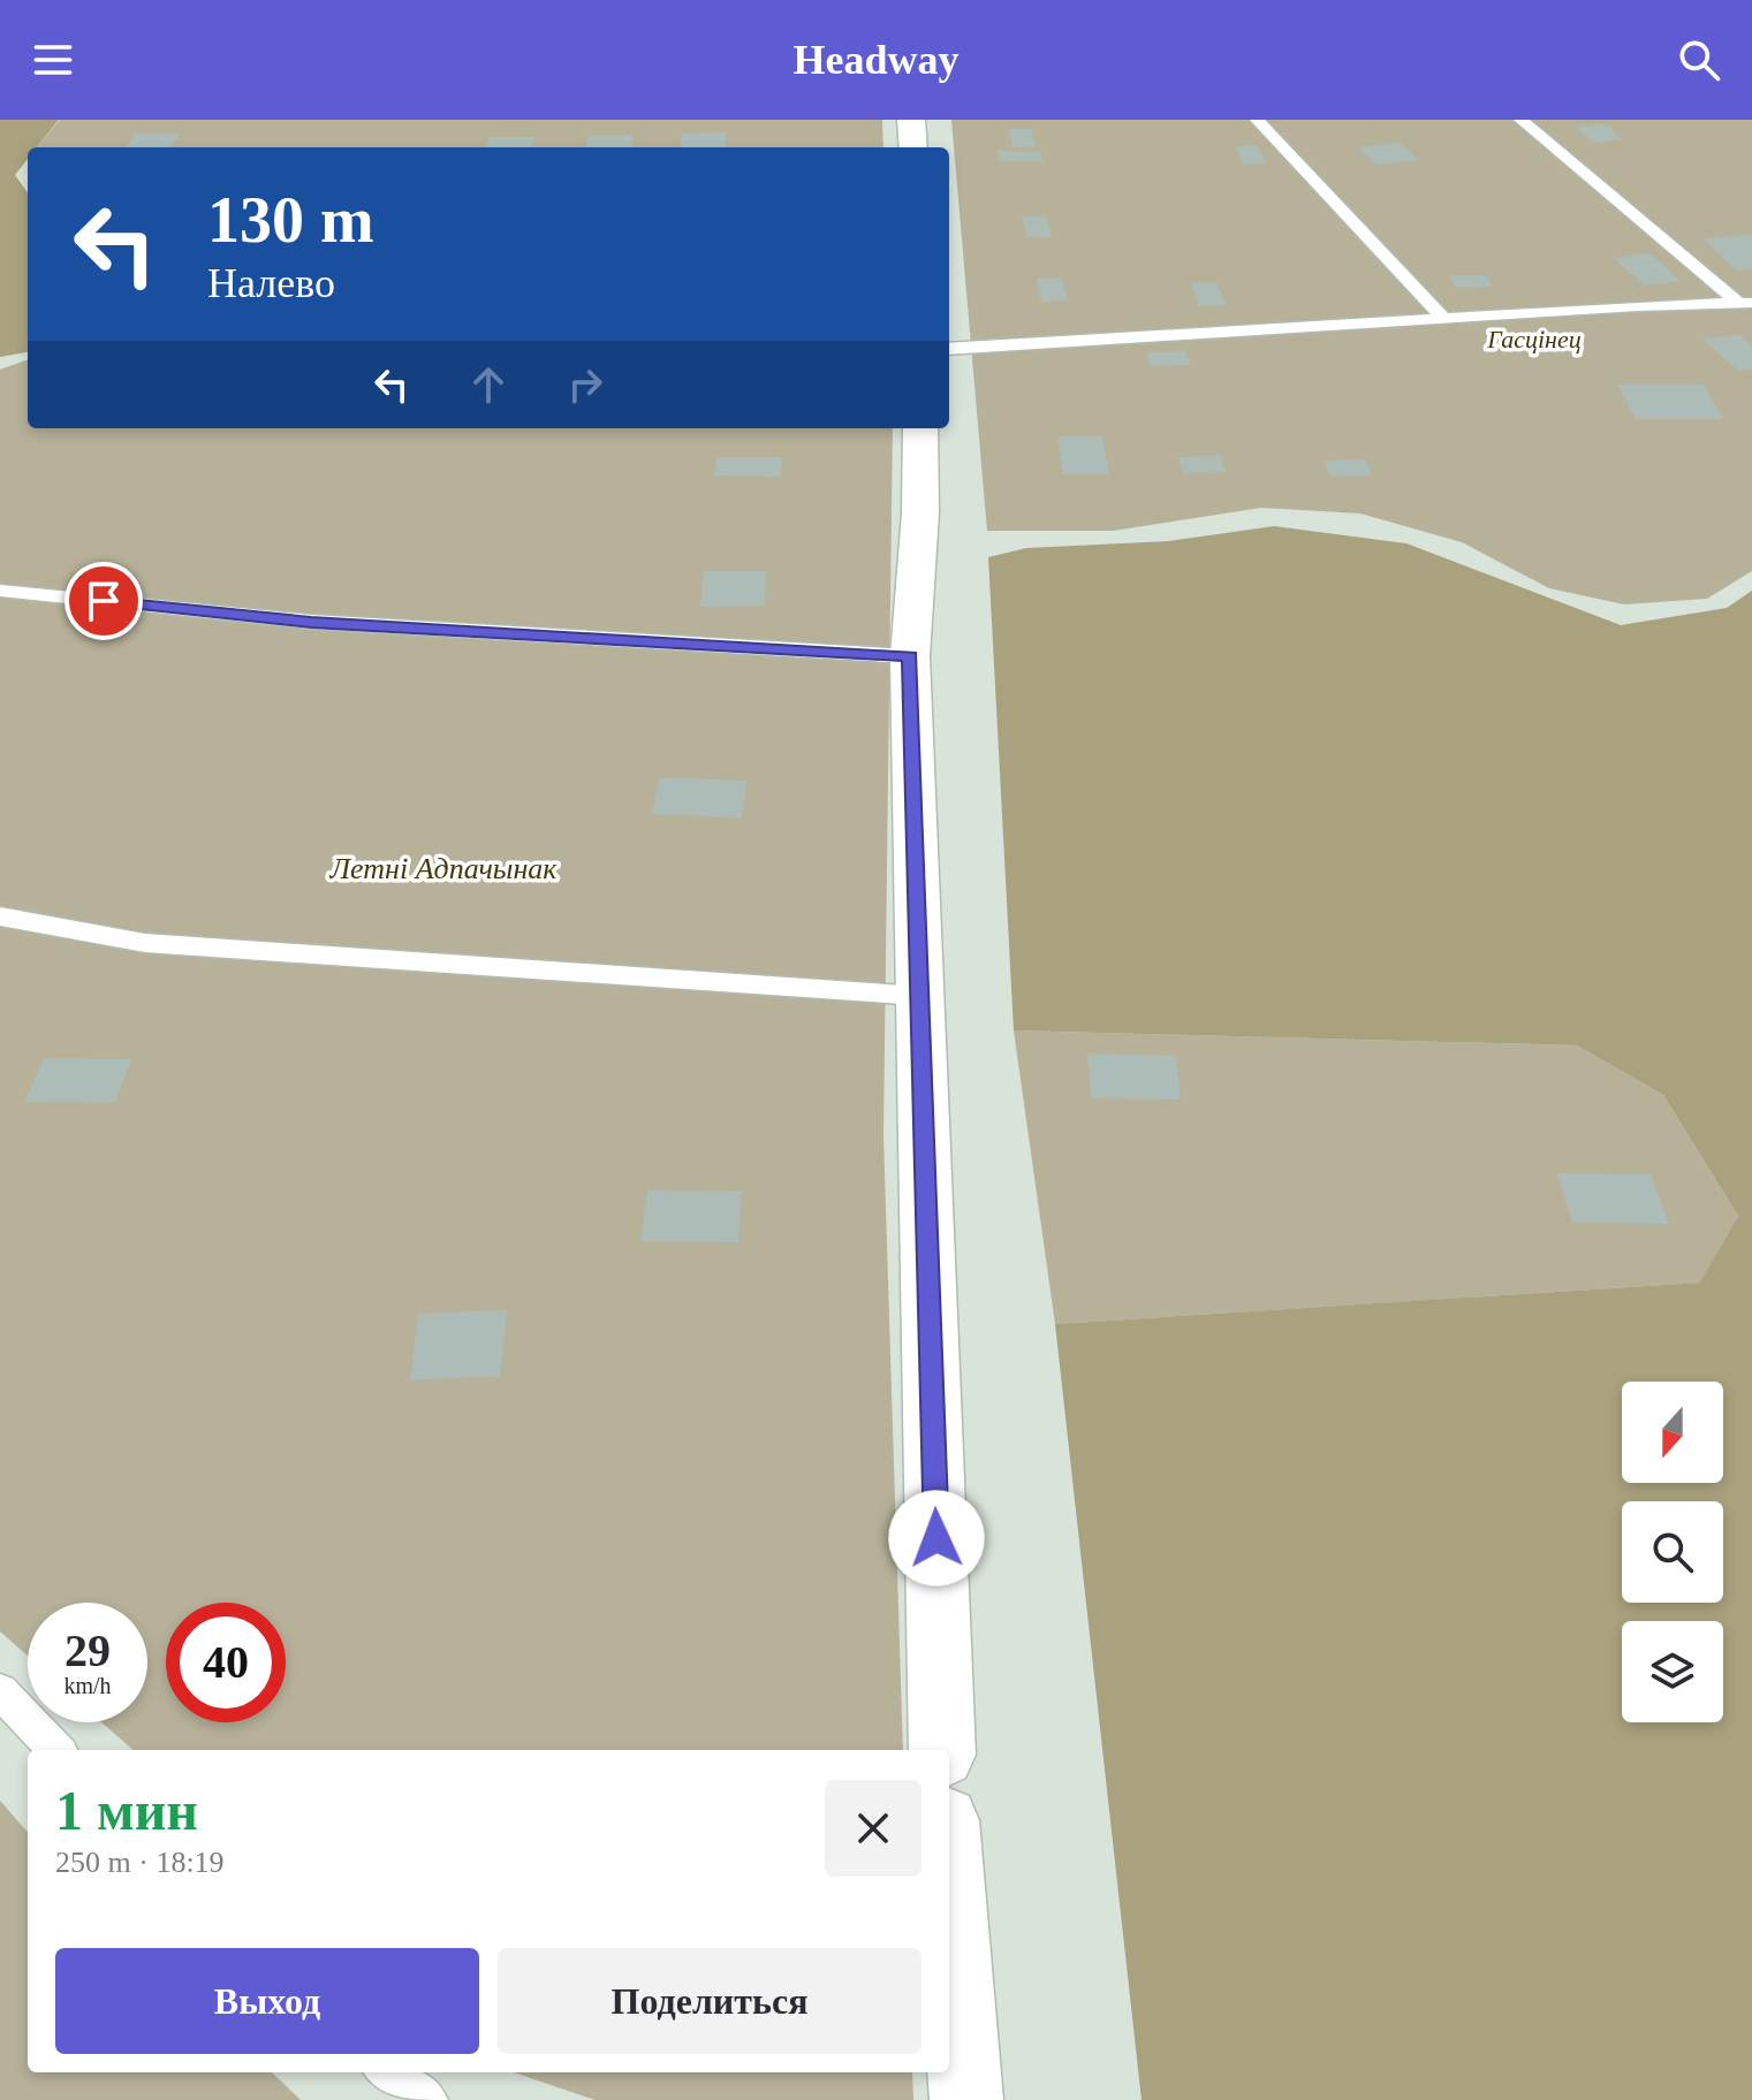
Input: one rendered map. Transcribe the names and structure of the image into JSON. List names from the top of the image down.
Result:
{
  "parks": ["Гасцінец", "Летні Адпачынак"],
  "north": "bottom",
  "page": {
    "header": "Headway",
    "turn": ["130 m", "Налево"],
    "speed": "29 km/h",
    "limit": "40",
    "heading": ["1 мин", "250 m · 18:19"],
    "buttons": ["Выход", "Поделиться"]
  }
}
